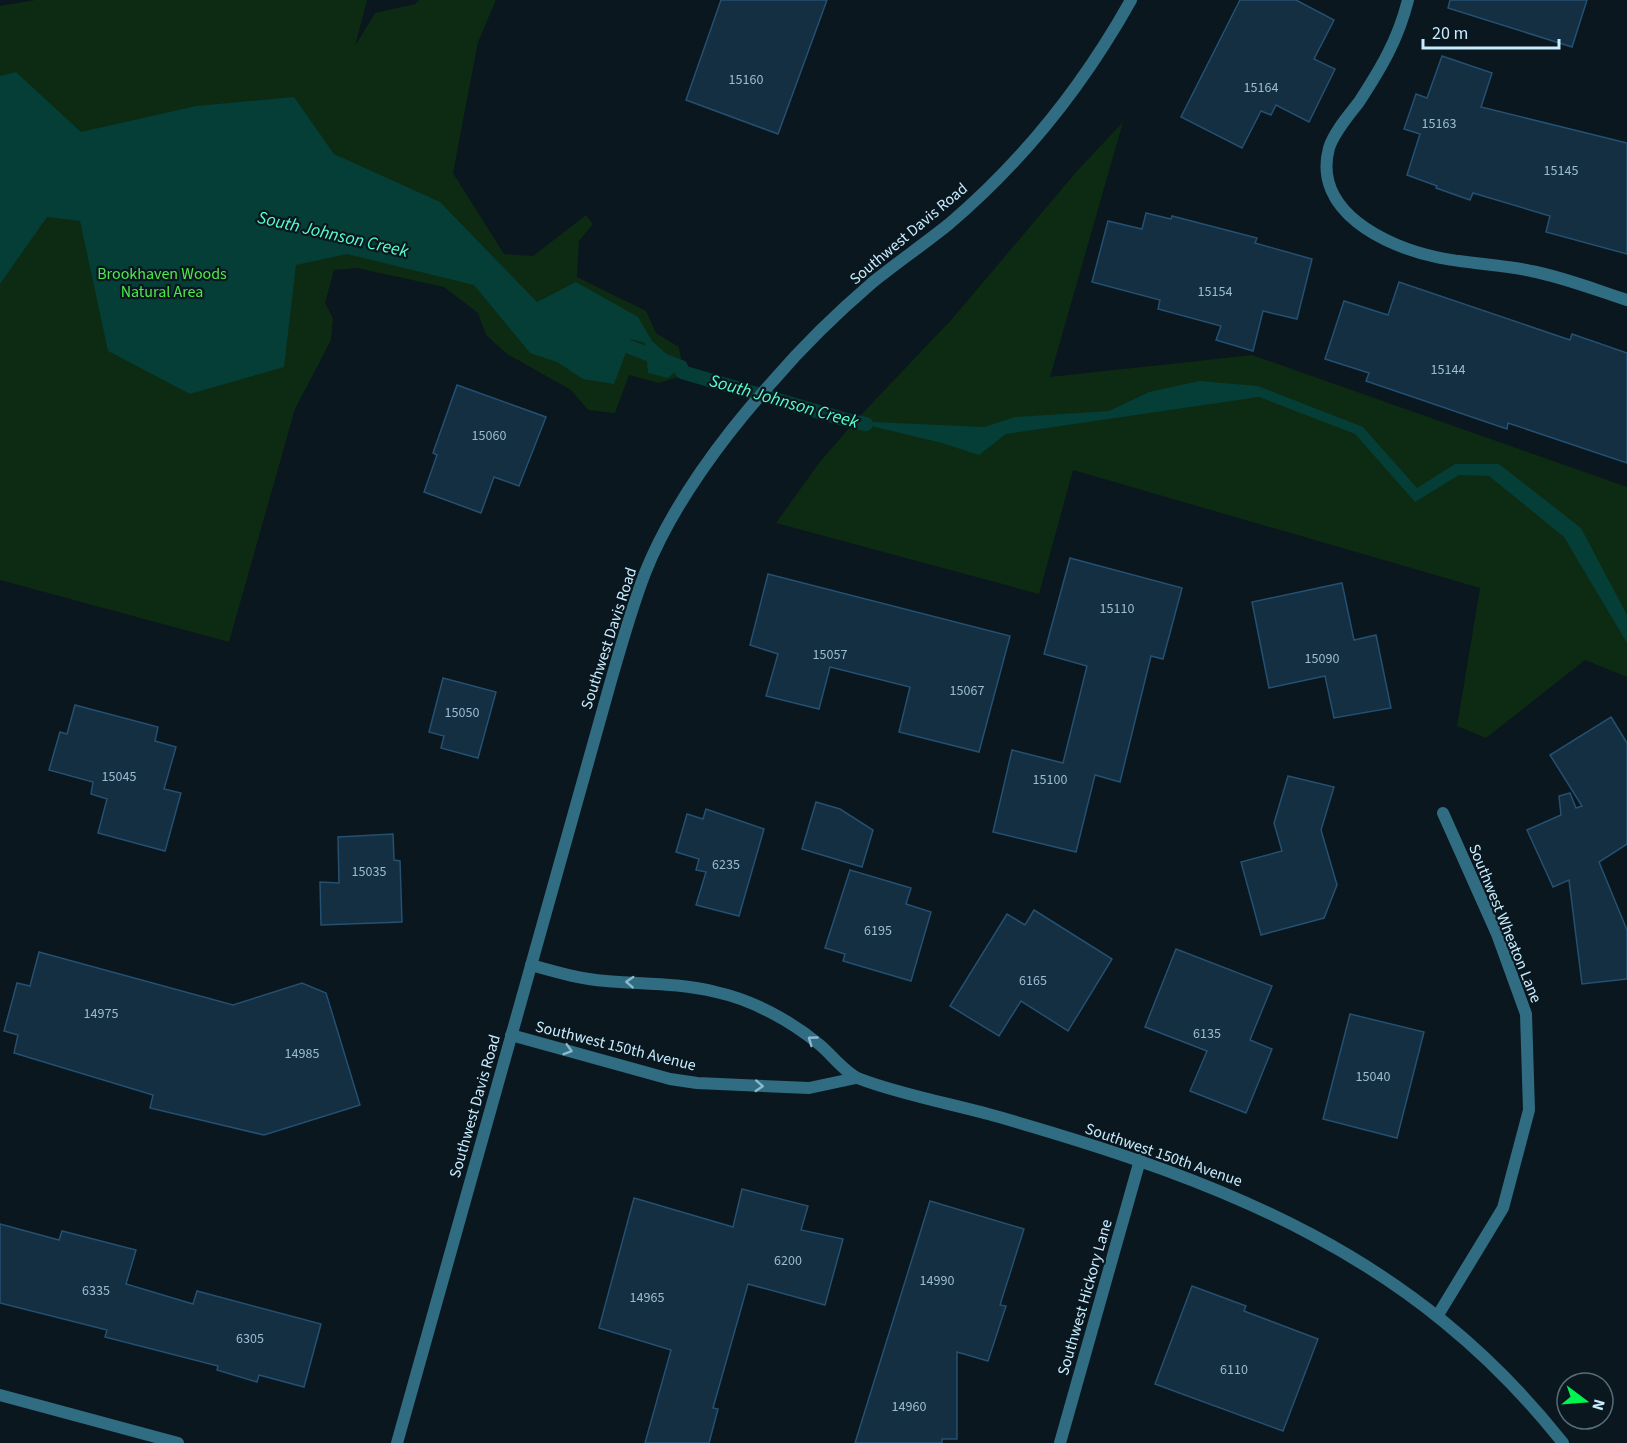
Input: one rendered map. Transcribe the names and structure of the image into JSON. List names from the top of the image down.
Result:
{
  "streets": {
    "street": [
      "Southwest Davis Road",
      "Southwest Wheaton Lane",
      "Southwest 150th Avenue",
      "Southwest Hickory Lane"
    ]
  },
  "crossings": [
    ["Southwest Davis Road", "Southwest 150th Avenue"],
    ["Southwest Wheaton Lane", "Southwest 150th Avenue"],
    ["Southwest 150th Avenue", "Southwest Hickory Lane"]
  ],
  "water": ["South Johnson Creek"],
  "parks": ["Brookhaven Woods Natural Area"],
  "house_numbers": [
    "15160",
    "15164",
    "15163",
    "15145",
    "15154",
    "15144",
    "15060",
    "15110",
    "15057",
    "15090",
    "15067",
    "15050",
    "15045",
    "15100",
    "6235",
    "15035",
    "6195",
    "6165",
    "14975",
    "6135",
    "14985",
    "15040",
    "6200",
    "14990",
    "6335",
    "14965",
    "6305",
    "6110",
    "14960"
  ],
  "scale_bar": "20 m",
  "north": "right"
}
